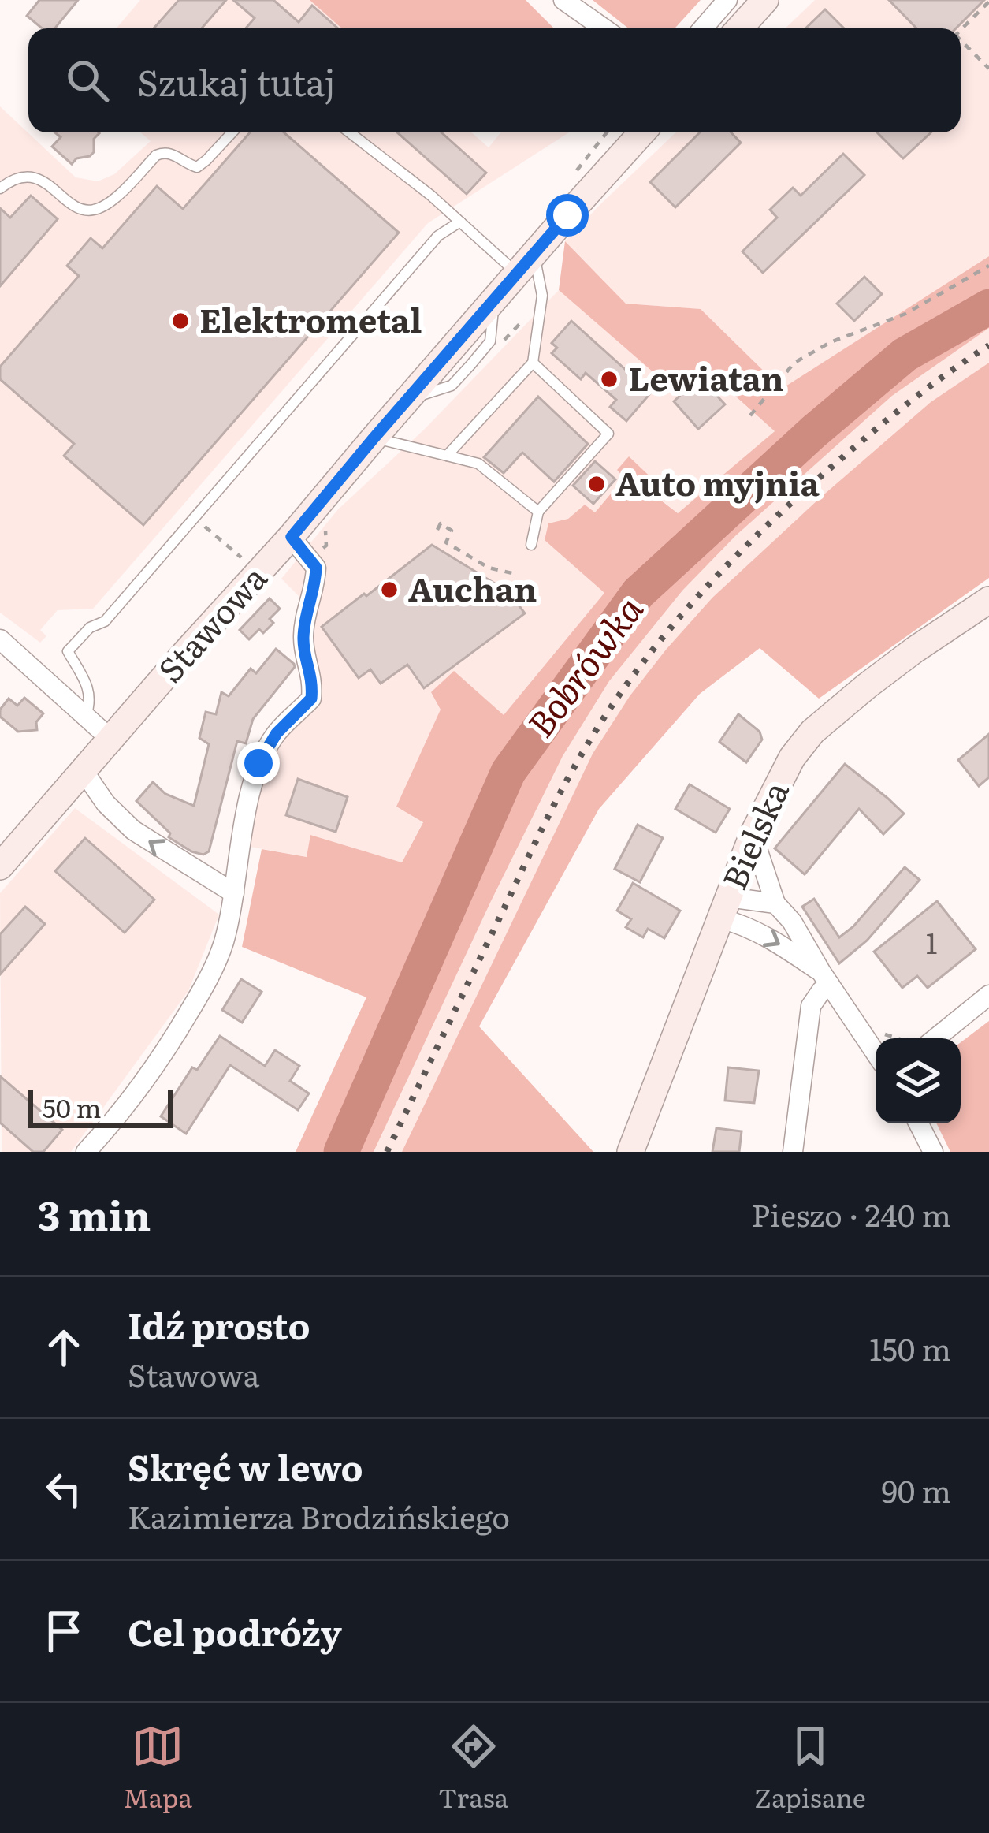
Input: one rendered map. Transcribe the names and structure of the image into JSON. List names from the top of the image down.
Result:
{
  "streets": {
    "street": ["Stawowa", "Bielska"]
  },
  "water": ["Bobrówka"],
  "places": [
    "Elektrometal",
    "Lewiatan",
    "Auto myjnia",
    "Auchan"
  ],
  "house_numbers": ["1"],
  "scale_bar": "50 m",
  "page": {
    "search": "Szukaj tutaj",
    "scale": "50 m",
    "heading": ["3 min", "Pieszo · 240 m"],
    "list": [
      ["Idź prosto", "Stawowa", "150 m"],
      ["Skręć w lewo", "Kazimierza Brodzińskiego", "90 m"],
      "Cel podróży"
    ],
    "nav": ["Mapa", "Trasa", "Zapisane"]
  }
}
